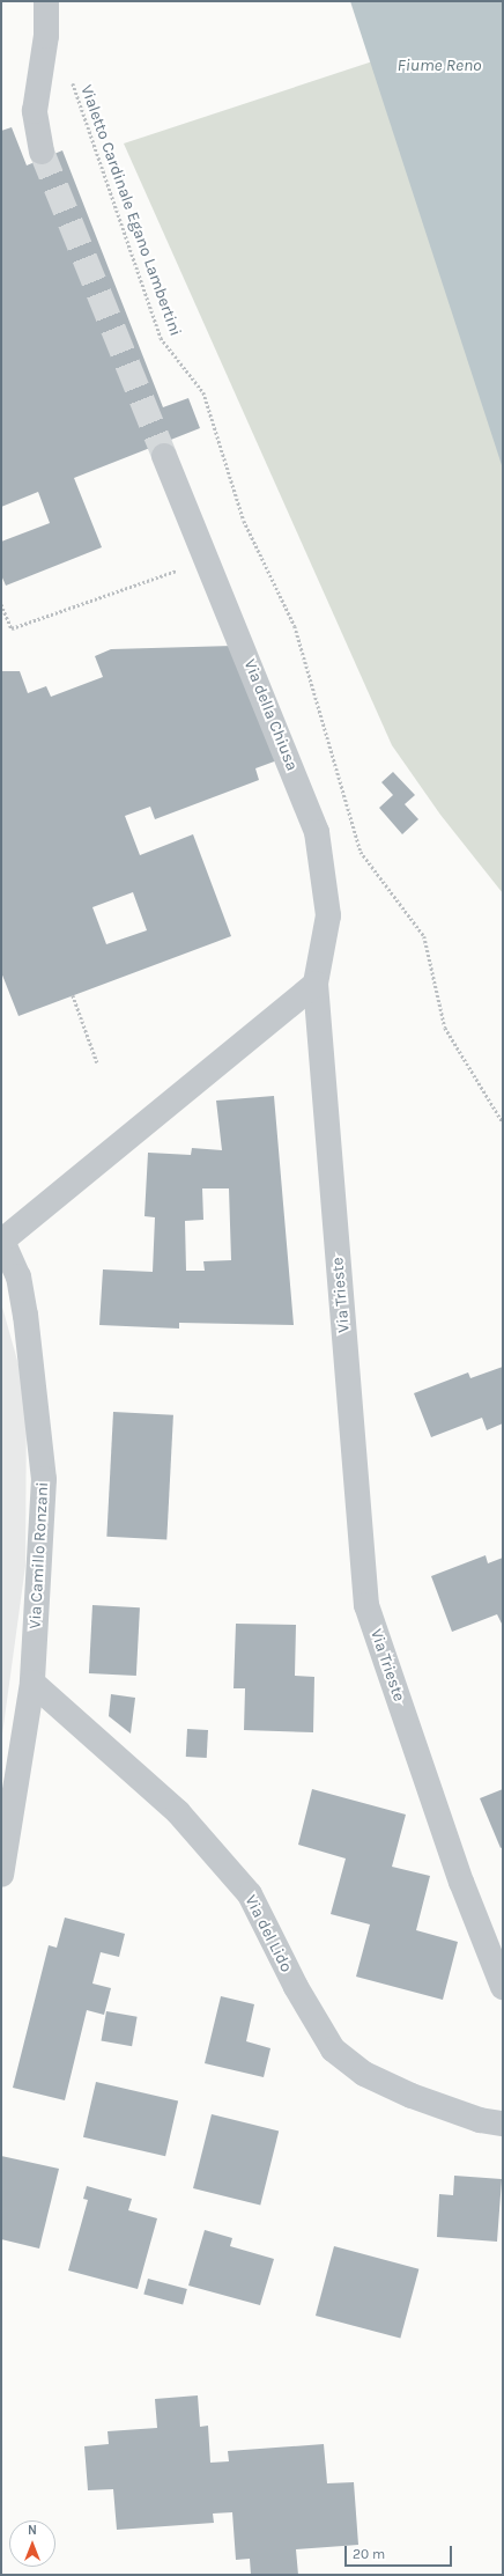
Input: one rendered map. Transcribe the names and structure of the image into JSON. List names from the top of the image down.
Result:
{
  "streets": {
    "street": [
      "Via della Chiusa",
      "Via Trieste",
      "Via Camillo Ronzani",
      "Via del Lido"
    ],
    "path": ["Vialetto Cardinale Egano Lambertini"]
  },
  "crossings": [
    ["Via della Chiusa", "Via Trieste"],
    ["Via Camillo Ronzani", "Via del Lido"]
  ],
  "water": ["Fiume Reno"],
  "scale_bar": "20 m",
  "north": "top"
}
